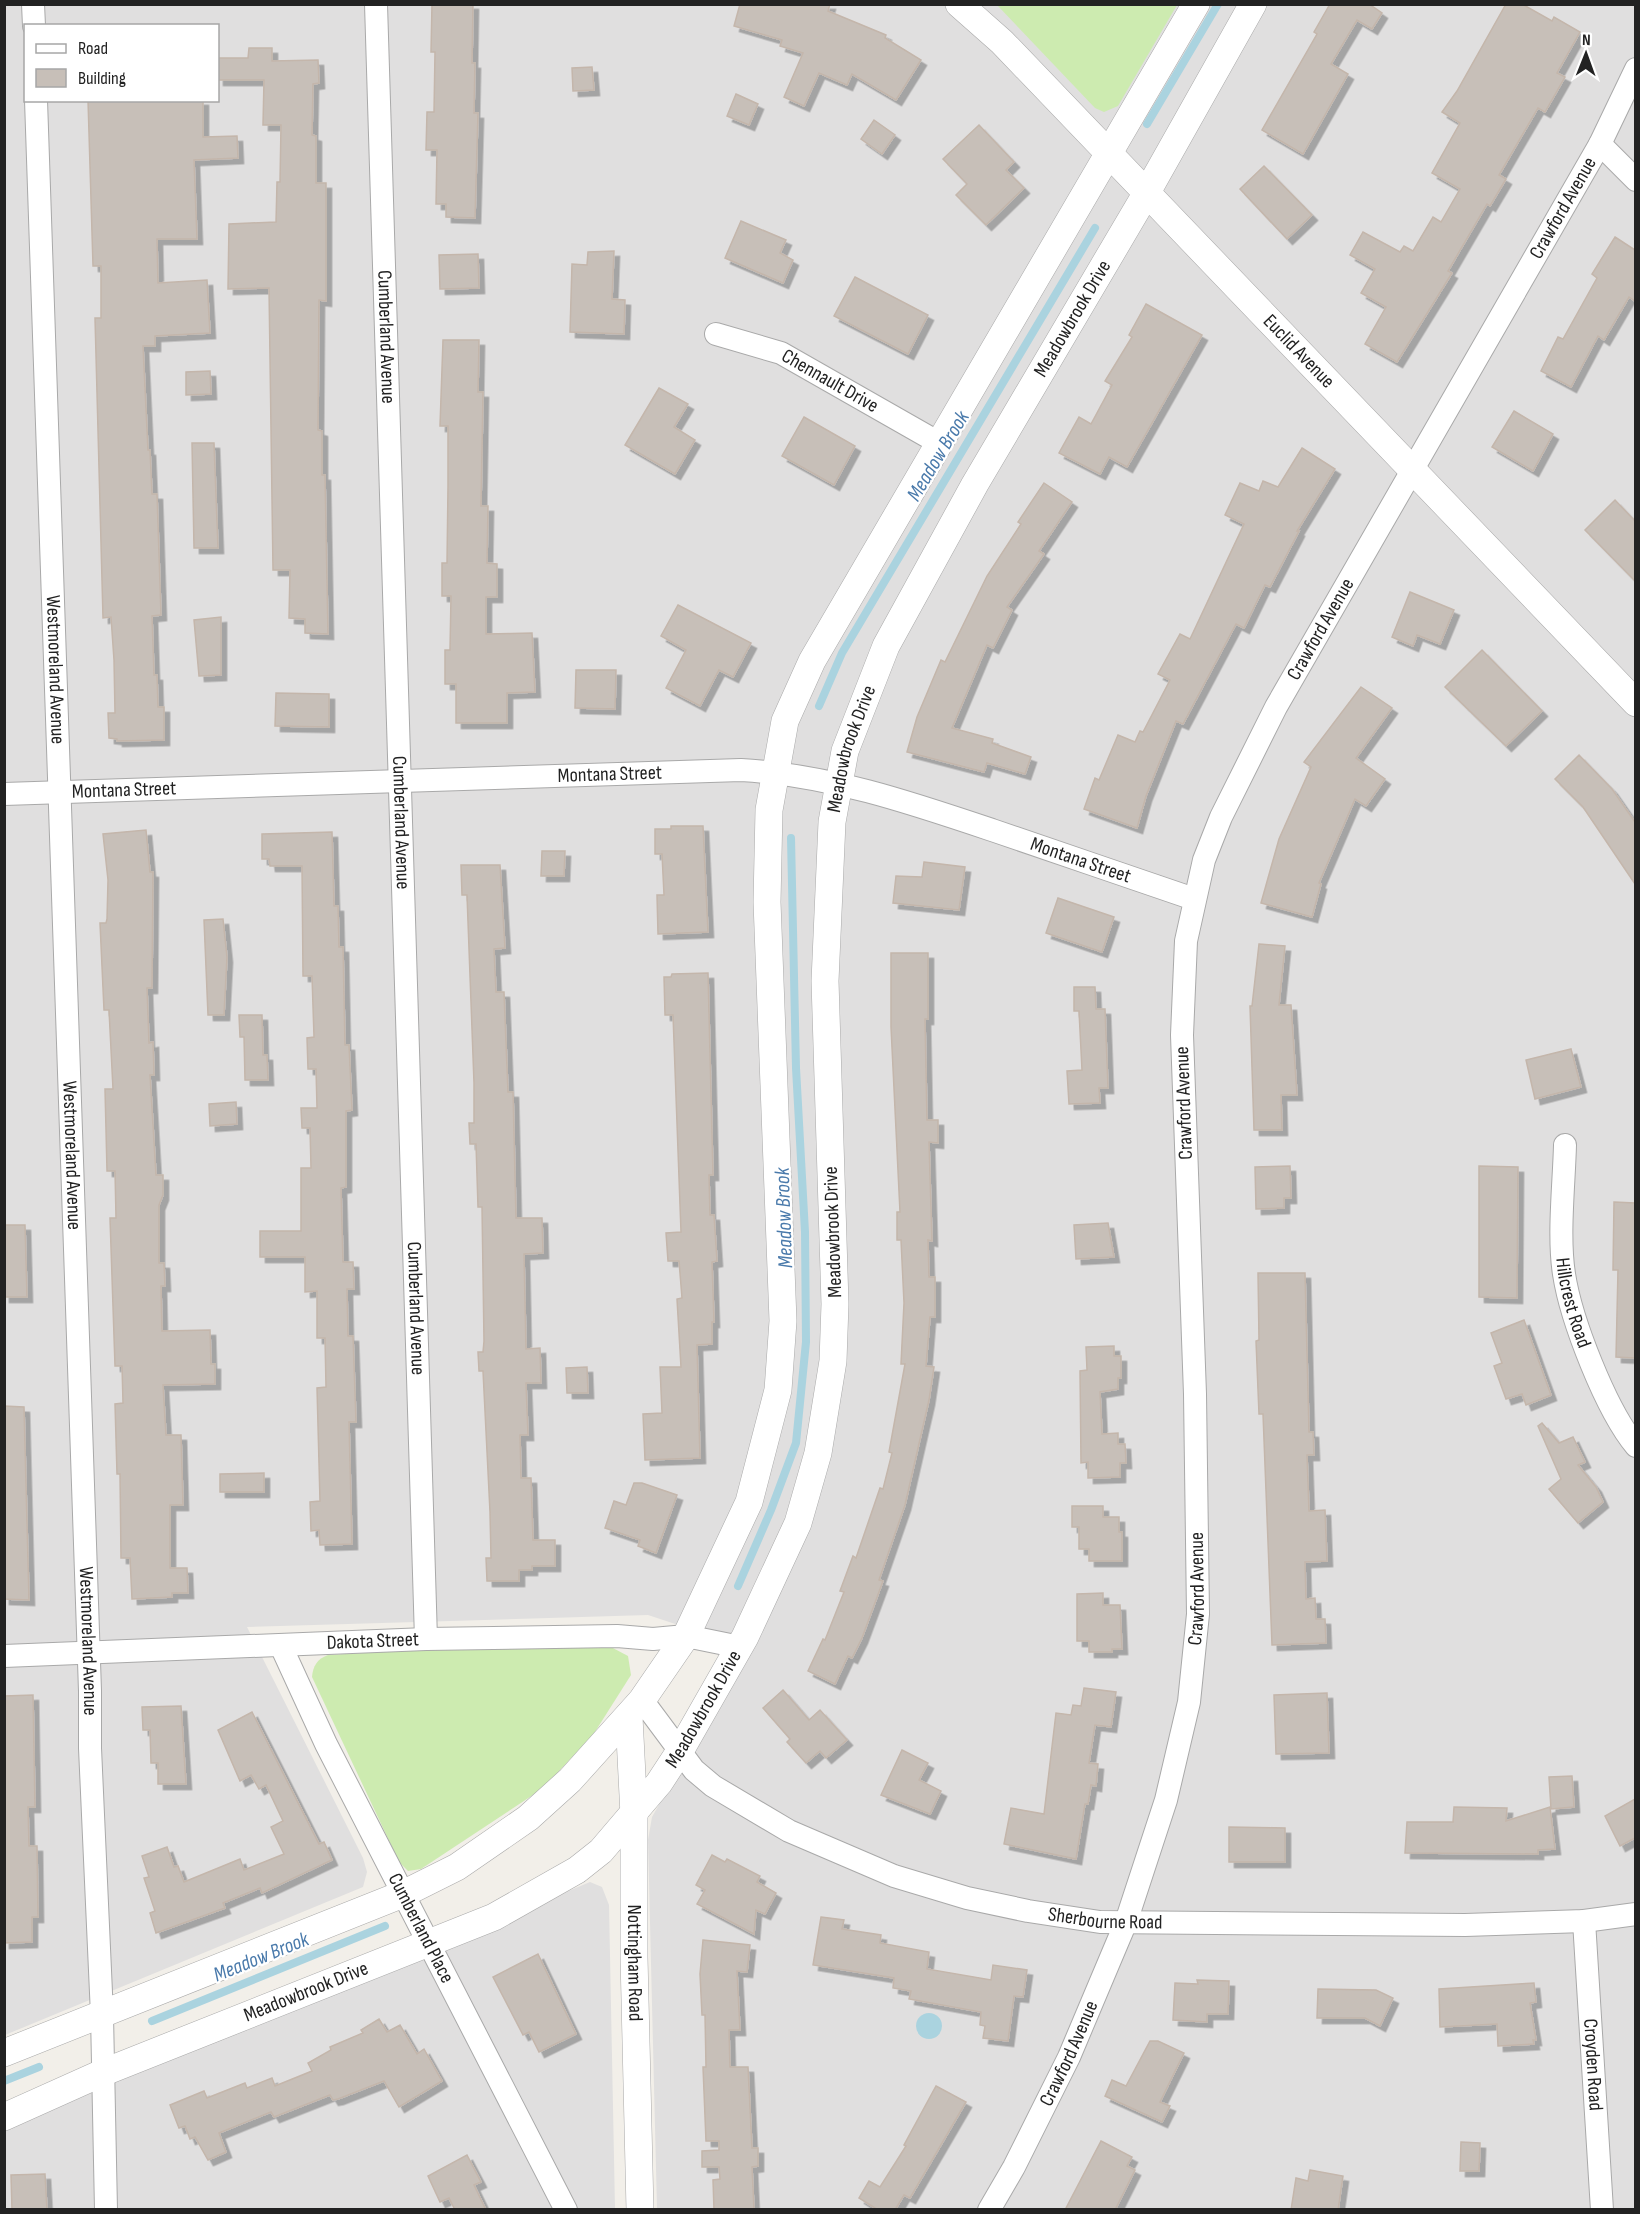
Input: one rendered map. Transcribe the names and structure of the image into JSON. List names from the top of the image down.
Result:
{
  "streets": {
    "street": [
      "Crawford Avenue",
      "Meadowbrook Drive",
      "Cumberland Avenue",
      "Euclid Avenue",
      "Chennault Drive",
      "Westmoreland Avenue",
      "Montana Street",
      "Hillcrest Road",
      "Dakota Street",
      "Sherbourne Road",
      "Cumberland Place",
      "Nottingham Road",
      "Croyden Road"
    ]
  },
  "crossings": [
    ["Crawford Avenue", "Euclid Avenue"],
    ["Crawford Avenue", "Montana Street"],
    ["Crawford Avenue", "Sherbourne Road"],
    ["Meadowbrook Drive", "Euclid Avenue"],
    ["Meadowbrook Drive", "Westmoreland Avenue"],
    ["Meadowbrook Drive", "Montana Street"],
    ["Meadowbrook Drive", "Dakota Street"],
    ["Meadowbrook Drive", "Sherbourne Road"],
    ["Meadowbrook Drive", "Cumberland Place"],
    ["Meadowbrook Drive", "Nottingham Road"],
    ["Cumberland Avenue", "Montana Street"],
    ["Cumberland Avenue", "Dakota Street"],
    ["Westmoreland Avenue", "Montana Street"],
    ["Westmoreland Avenue", "Dakota Street"],
    ["Dakota Street", "Cumberland Place"],
    ["Sherbourne Road", "Nottingham Road"],
    ["Sherbourne Road", "Croyden Road"]
  ],
  "water": ["Meadow Brook"],
  "legend": ["Road", "Building"],
  "north": "top"
}
